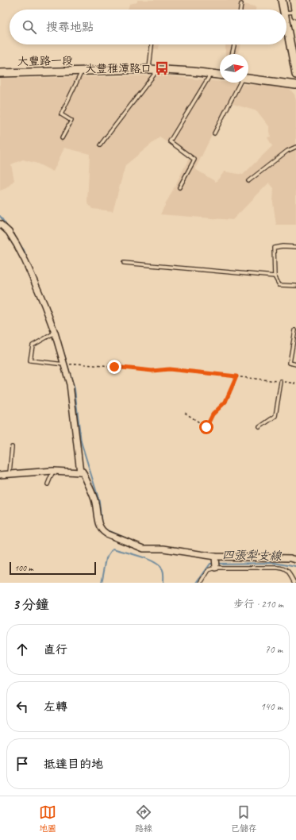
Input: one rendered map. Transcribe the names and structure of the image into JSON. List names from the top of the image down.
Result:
{
  "streets": {
    "street": ["大豐路一段"]
  },
  "water": ["四張犁支線"],
  "places": {
    "bus stop": ["大豐雅潭路口"]
  },
  "scale_bar": "100 m",
  "north": "right",
  "page": {
    "search": "搜尋地點",
    "scale": "100 m",
    "heading": ["3 分鐘", "步行 · 210 m"],
    "list": [
      ["直行", "70 m"],
      ["左轉", "140 m"],
      "抵達目的地"
    ],
    "nav": ["地圖", "路線", "已儲存"]
  }
}
